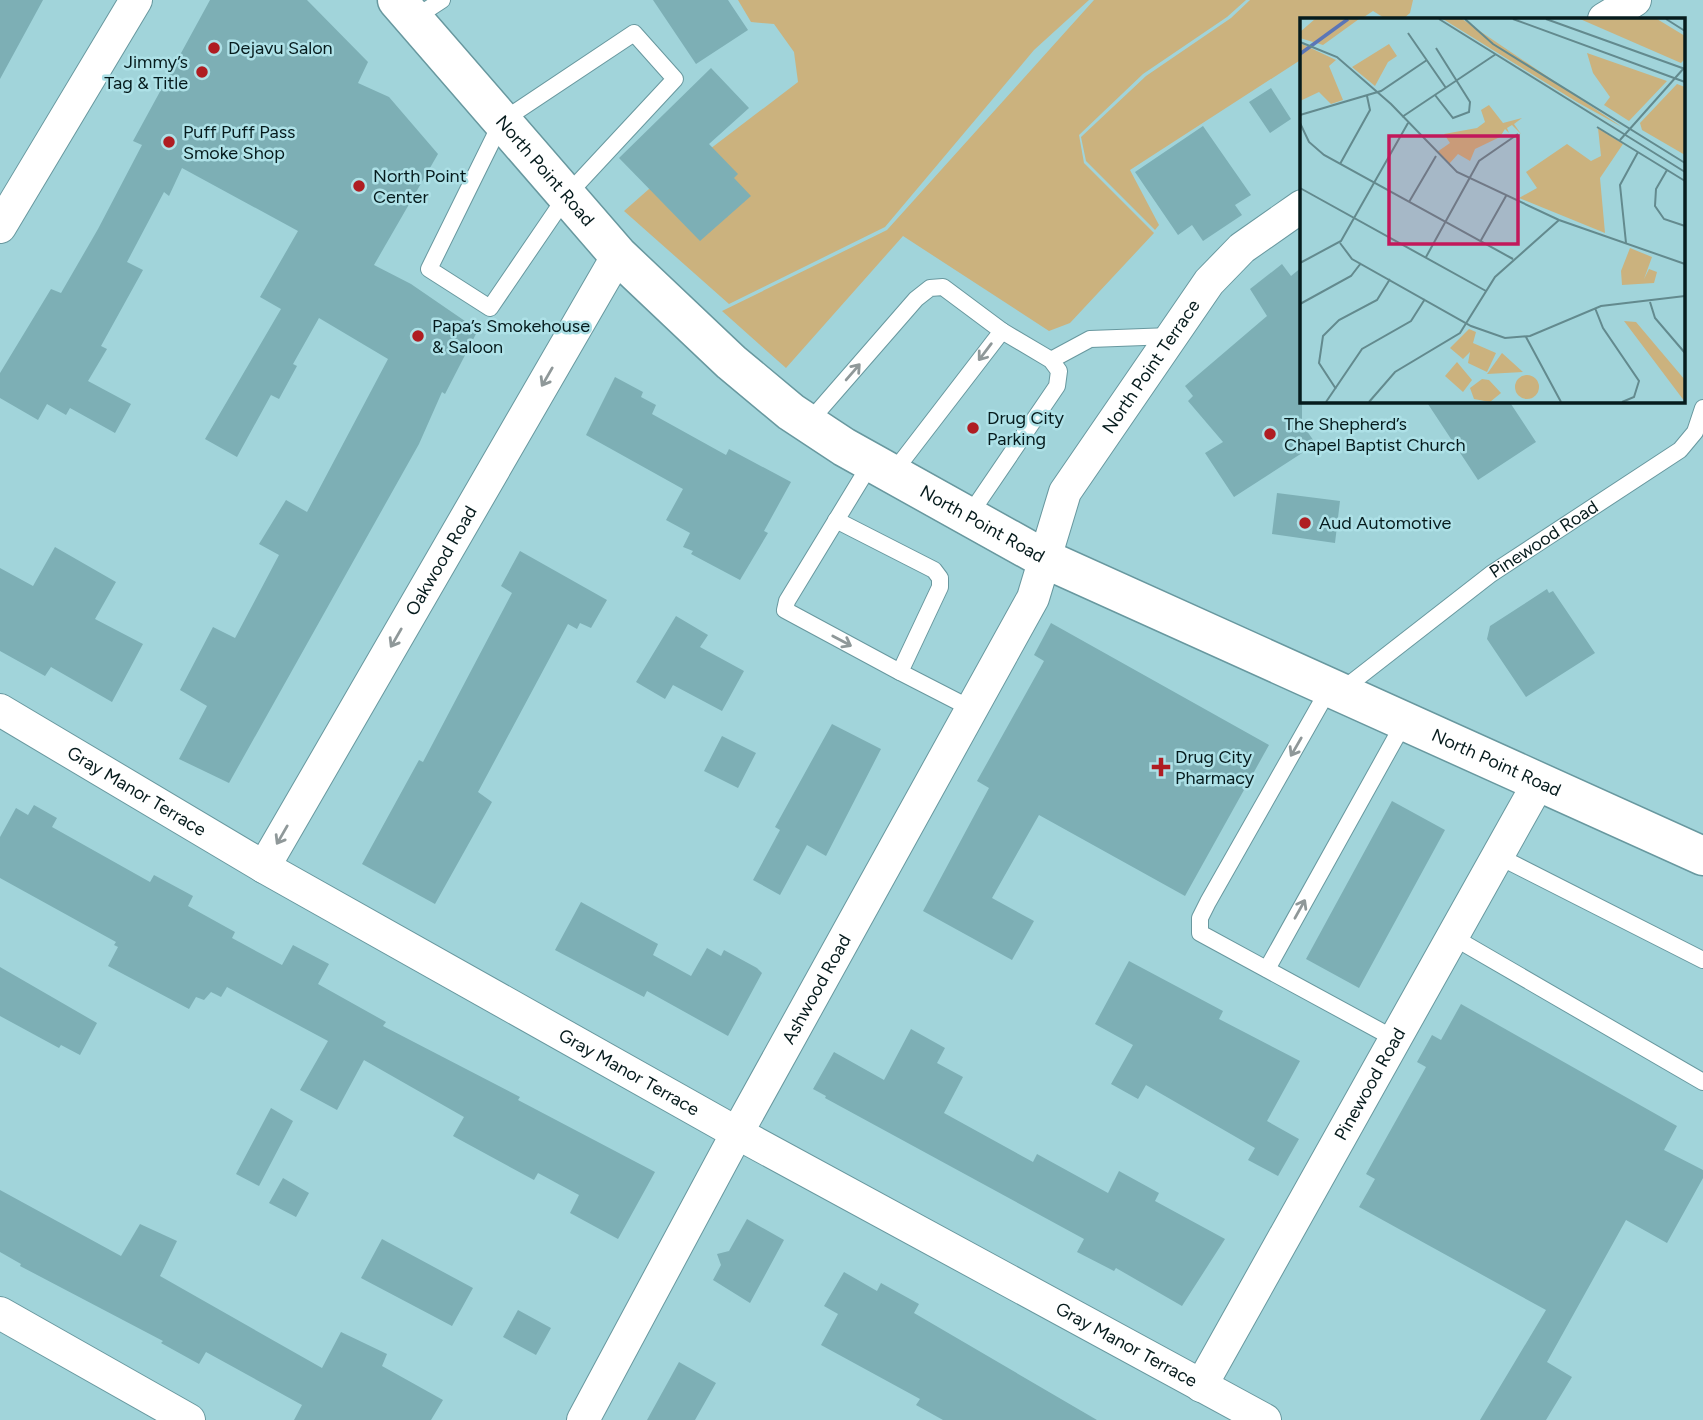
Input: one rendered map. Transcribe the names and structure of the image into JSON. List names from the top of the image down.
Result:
{
  "streets": {
    "street": [
      "North Point Road",
      "North Point Terrace",
      "Pinewood Road",
      "Oakwood Road",
      "Gray Manor Terrace",
      "Ashwood Road"
    ]
  },
  "crossings": [
    ["North Point Road", "North Point Terrace"],
    ["North Point Road", "Pinewood Road"],
    ["North Point Road", "Oakwood Road"],
    ["North Point Road", "Ashwood Road"],
    ["North Point Terrace", "Ashwood Road"],
    ["Pinewood Road", "Gray Manor Terrace"],
    ["Oakwood Road", "Gray Manor Terrace"],
    ["Gray Manor Terrace", "Ashwood Road"]
  ],
  "one_way": ["Oakwood Road"],
  "places": {
    "other": [
      "Dejavu Salon",
      "Jimmy’s Tag & Title",
      "Puff Puff Pass Smoke Shop",
      "North Point Center",
      "Papa’s Smokehouse & Saloon",
      "Drug City Parking",
      "The Shepherd’s Chapel Baptist Church",
      "Aud Automotive"
    ],
    "health": ["Drug City Pharmacy"]
  }
}
